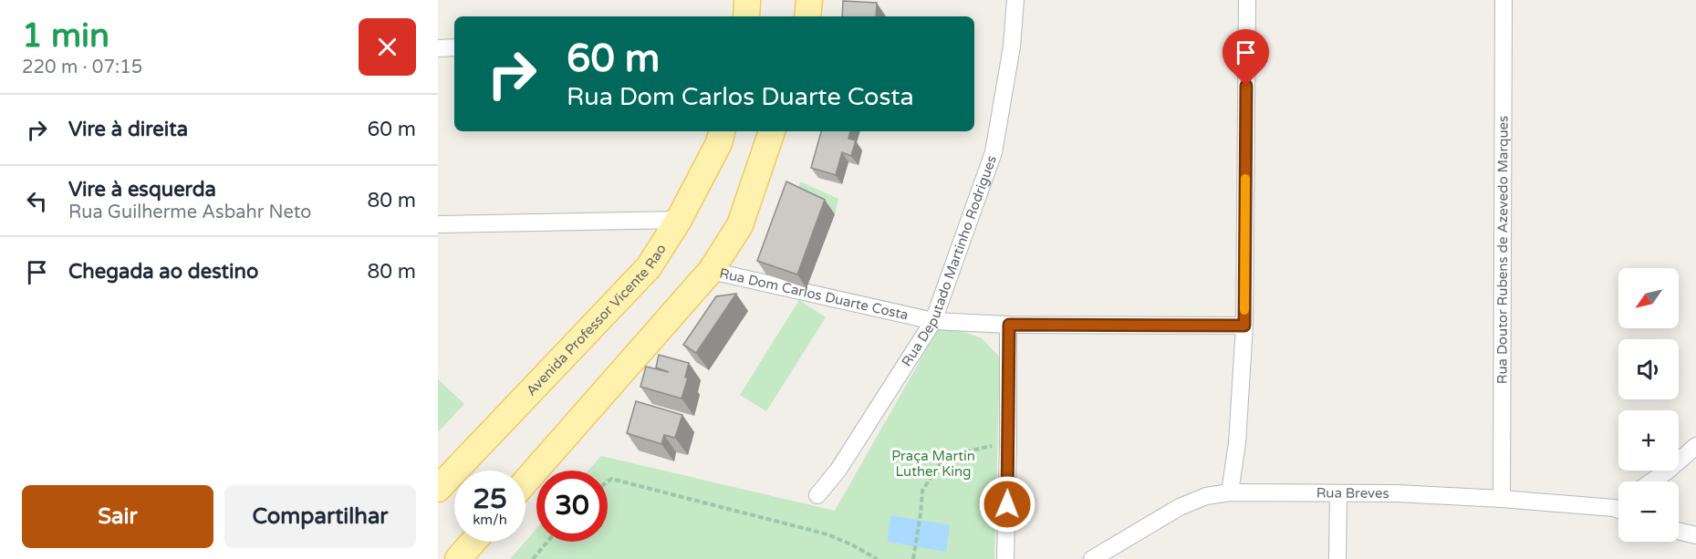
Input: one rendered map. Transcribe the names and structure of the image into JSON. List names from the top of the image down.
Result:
{
  "streets": {
    "main road": ["Avenida Professor Vicente Rao"],
    "street": [
      "Rua Doutor Rubens de Azevedo Marques",
      "Rua Deputado Martinho Rodrigues",
      "Rua Dom Carlos Duarte Costa",
      "Rua Breves"
    ]
  },
  "crossings": [
    ["Rua Doutor Rubens de Azevedo Marques", "Rua Breves"],
    ["Rua Deputado Martinho Rodrigues", "Rua Dom Carlos Duarte Costa"]
  ],
  "parks": ["Praça Martin Luther King"],
  "north": "bottom left",
  "page": {
    "heading": ["1 min", "220 m · 07:15"],
    "turn": ["60 m", "Rua Dom Carlos Duarte Costa"],
    "list": [
      {
        "name": "Vire à direita",
        "value": "60 m"
      },
      {
        "name": "Vire à esquerda",
        "note": "Rua Guilherme Asbahr Neto",
        "value": "80 m"
      },
      {
        "name": "Chegada ao destino",
        "value": "80 m"
      }
    ],
    "map_buttons": ["+", "−"],
    "speed": "25 km/h",
    "limit": "30",
    "buttons": ["Sair", "Compartilhar"]
  }
}
